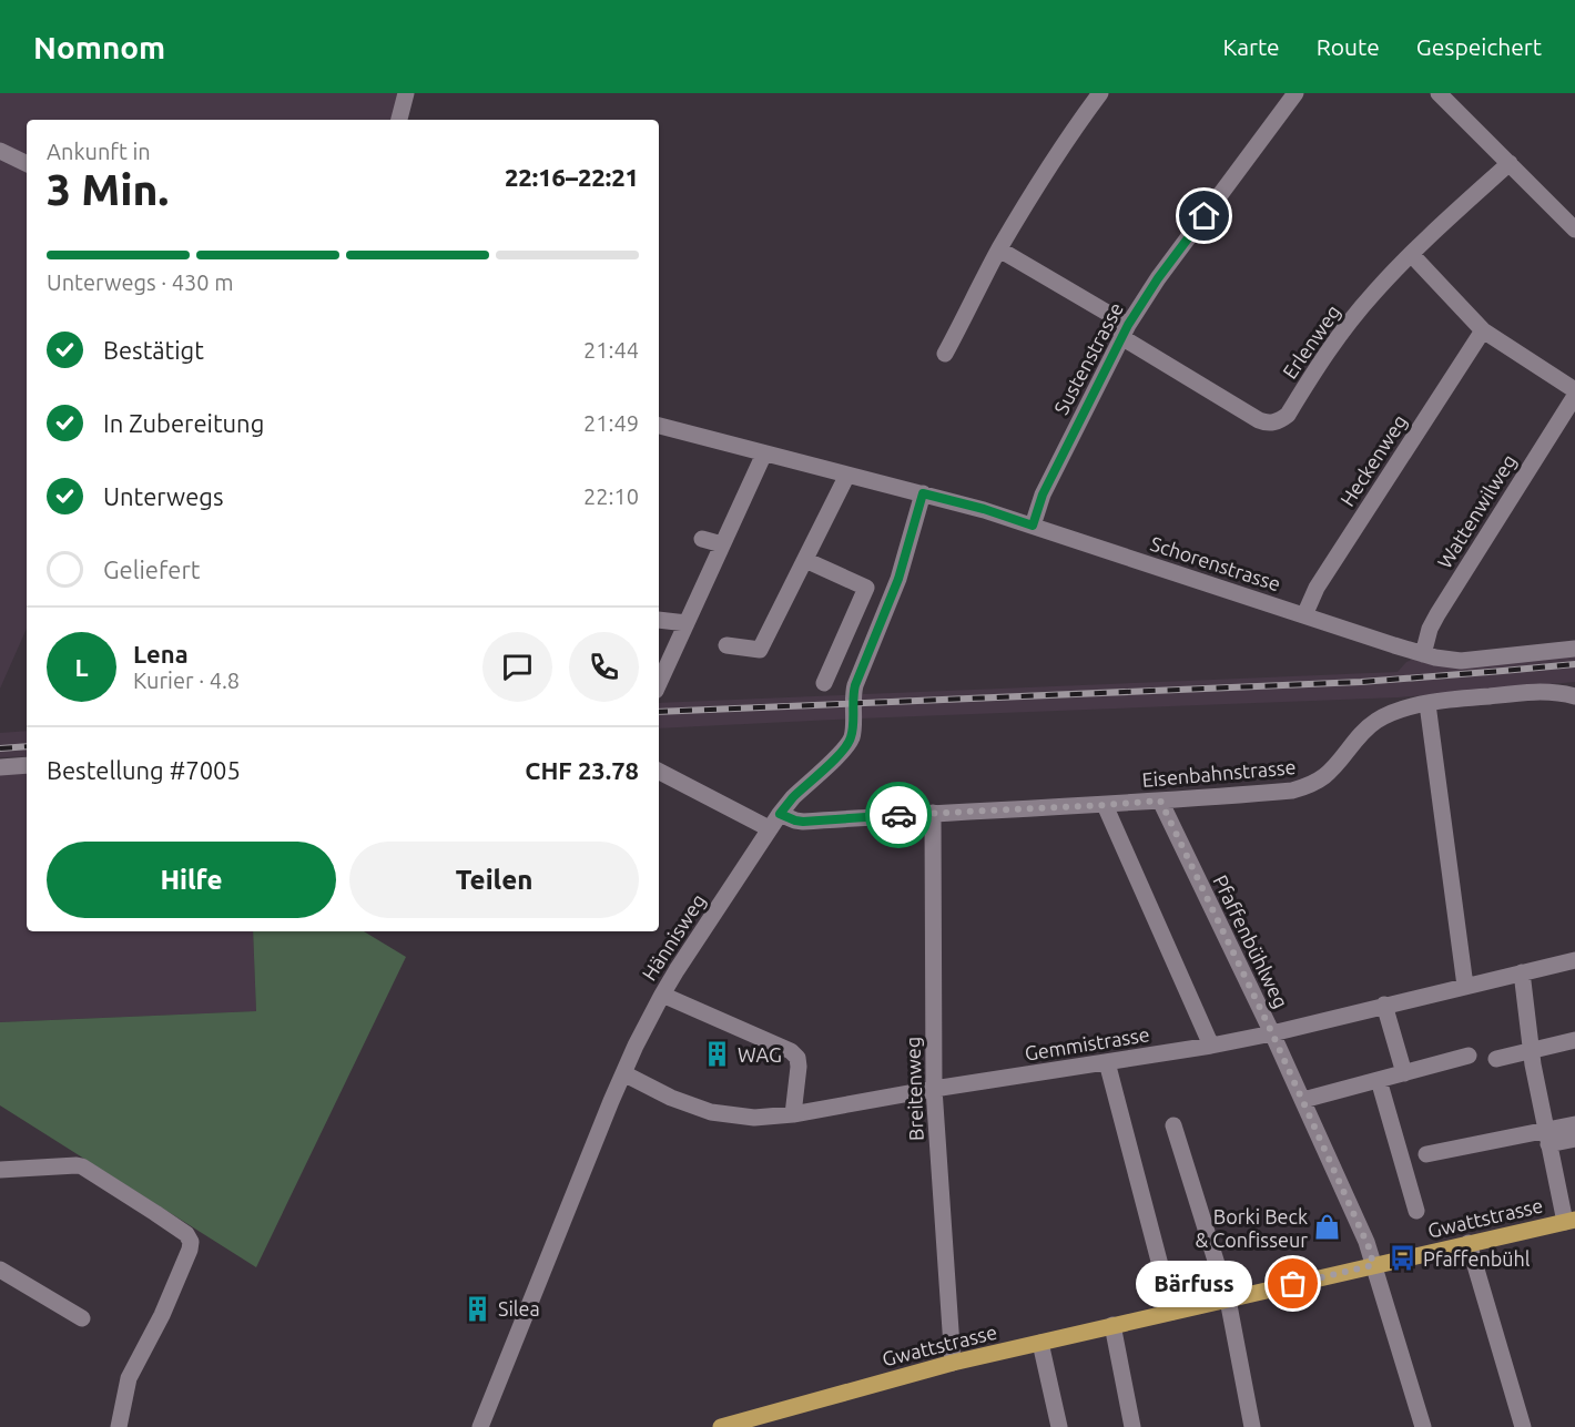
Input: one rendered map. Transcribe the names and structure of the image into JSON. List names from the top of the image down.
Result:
{
  "streets": {
    "main road": ["Gwattstrasse"],
    "street": [
      "Erlenweg",
      "Sustenstrasse",
      "Heckenweg",
      "Wattenwilweg",
      "Schorenstrasse",
      "Eisenbahnstrasse",
      "Hännisweg",
      "Pfaffenbühlweg",
      "Gemmistrasse",
      "Breitenweg"
    ]
  },
  "crossings": [
    ["Erlenweg", "Sustenstrasse"],
    ["Sustenstrasse", "Schorenstrasse"],
    ["Heckenweg", "Schorenstrasse"],
    ["Wattenwilweg", "Schorenstrasse"],
    ["Schorenstrasse", "Hännisweg"],
    ["Eisenbahnstrasse", "Hännisweg"],
    ["Eisenbahnstrasse", "Pfaffenbühlweg"],
    ["Eisenbahnstrasse", "Breitenweg"],
    ["Hännisweg", "Gemmistrasse"],
    ["Pfaffenbühlweg", "Gemmistrasse"],
    ["Pfaffenbühlweg", "Gwattstrasse"],
    ["Gemmistrasse", "Breitenweg"],
    ["Breitenweg", "Gwattstrasse"]
  ],
  "places": {
    "building": ["WAG", "Silea"],
    "shop": ["Borki Beck & Confisseur"],
    "bus stop": ["Pfaffenbühl"],
    "other": ["Bärfuss"]
  },
  "page": {
    "header": "Nomnom",
    "nav": ["Karte", "Route", "Gespeichert"],
    "heading": ["3 Min.", "Ankunft in", "22:16–22:21"],
    "panel": [
      "Lena",
      "Kurier · 4.8",
      "Bestellung #7005",
      "CHF 23.78"
    ],
    "bar": "Unterwegs · 430 m",
    "list": [
      ["Bestätigt", "21:44"],
      ["In Zubereitung", "21:49"],
      ["Unterwegs", "22:10"],
      "Geliefert"
    ],
    "round": "L",
    "buttons": ["Hilfe", "Teilen"],
    "bubble": "Bärfuss"
  }
}
